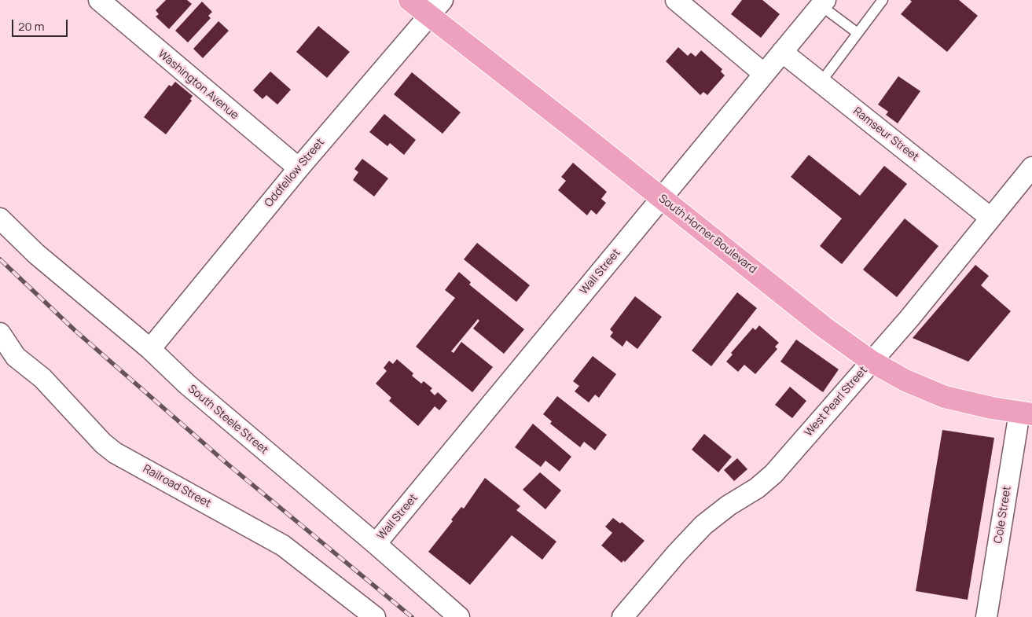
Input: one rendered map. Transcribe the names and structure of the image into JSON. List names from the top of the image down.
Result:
{
  "streets": {
    "main road": ["South Horner Boulevard"],
    "street": [
      "Washington Avenue",
      "Ramseur Street",
      "Oddfellow Street",
      "Wall Street",
      "West Pearl Street",
      "South Steele Street",
      "Railroad Street",
      "Cole Street"
    ]
  },
  "crossings": [
    ["Washington Avenue", "Oddfellow Street"],
    ["Ramseur Street", "Wall Street"],
    ["Ramseur Street", "West Pearl Street"],
    ["Oddfellow Street", "South Horner Boulevard"],
    ["Oddfellow Street", "South Steele Street"],
    ["South Horner Boulevard", "Wall Street"],
    ["South Horner Boulevard", "West Pearl Street"],
    ["South Horner Boulevard", "Cole Street"],
    ["Wall Street", "South Steele Street"]
  ],
  "scale_bar": "20 m"
}
